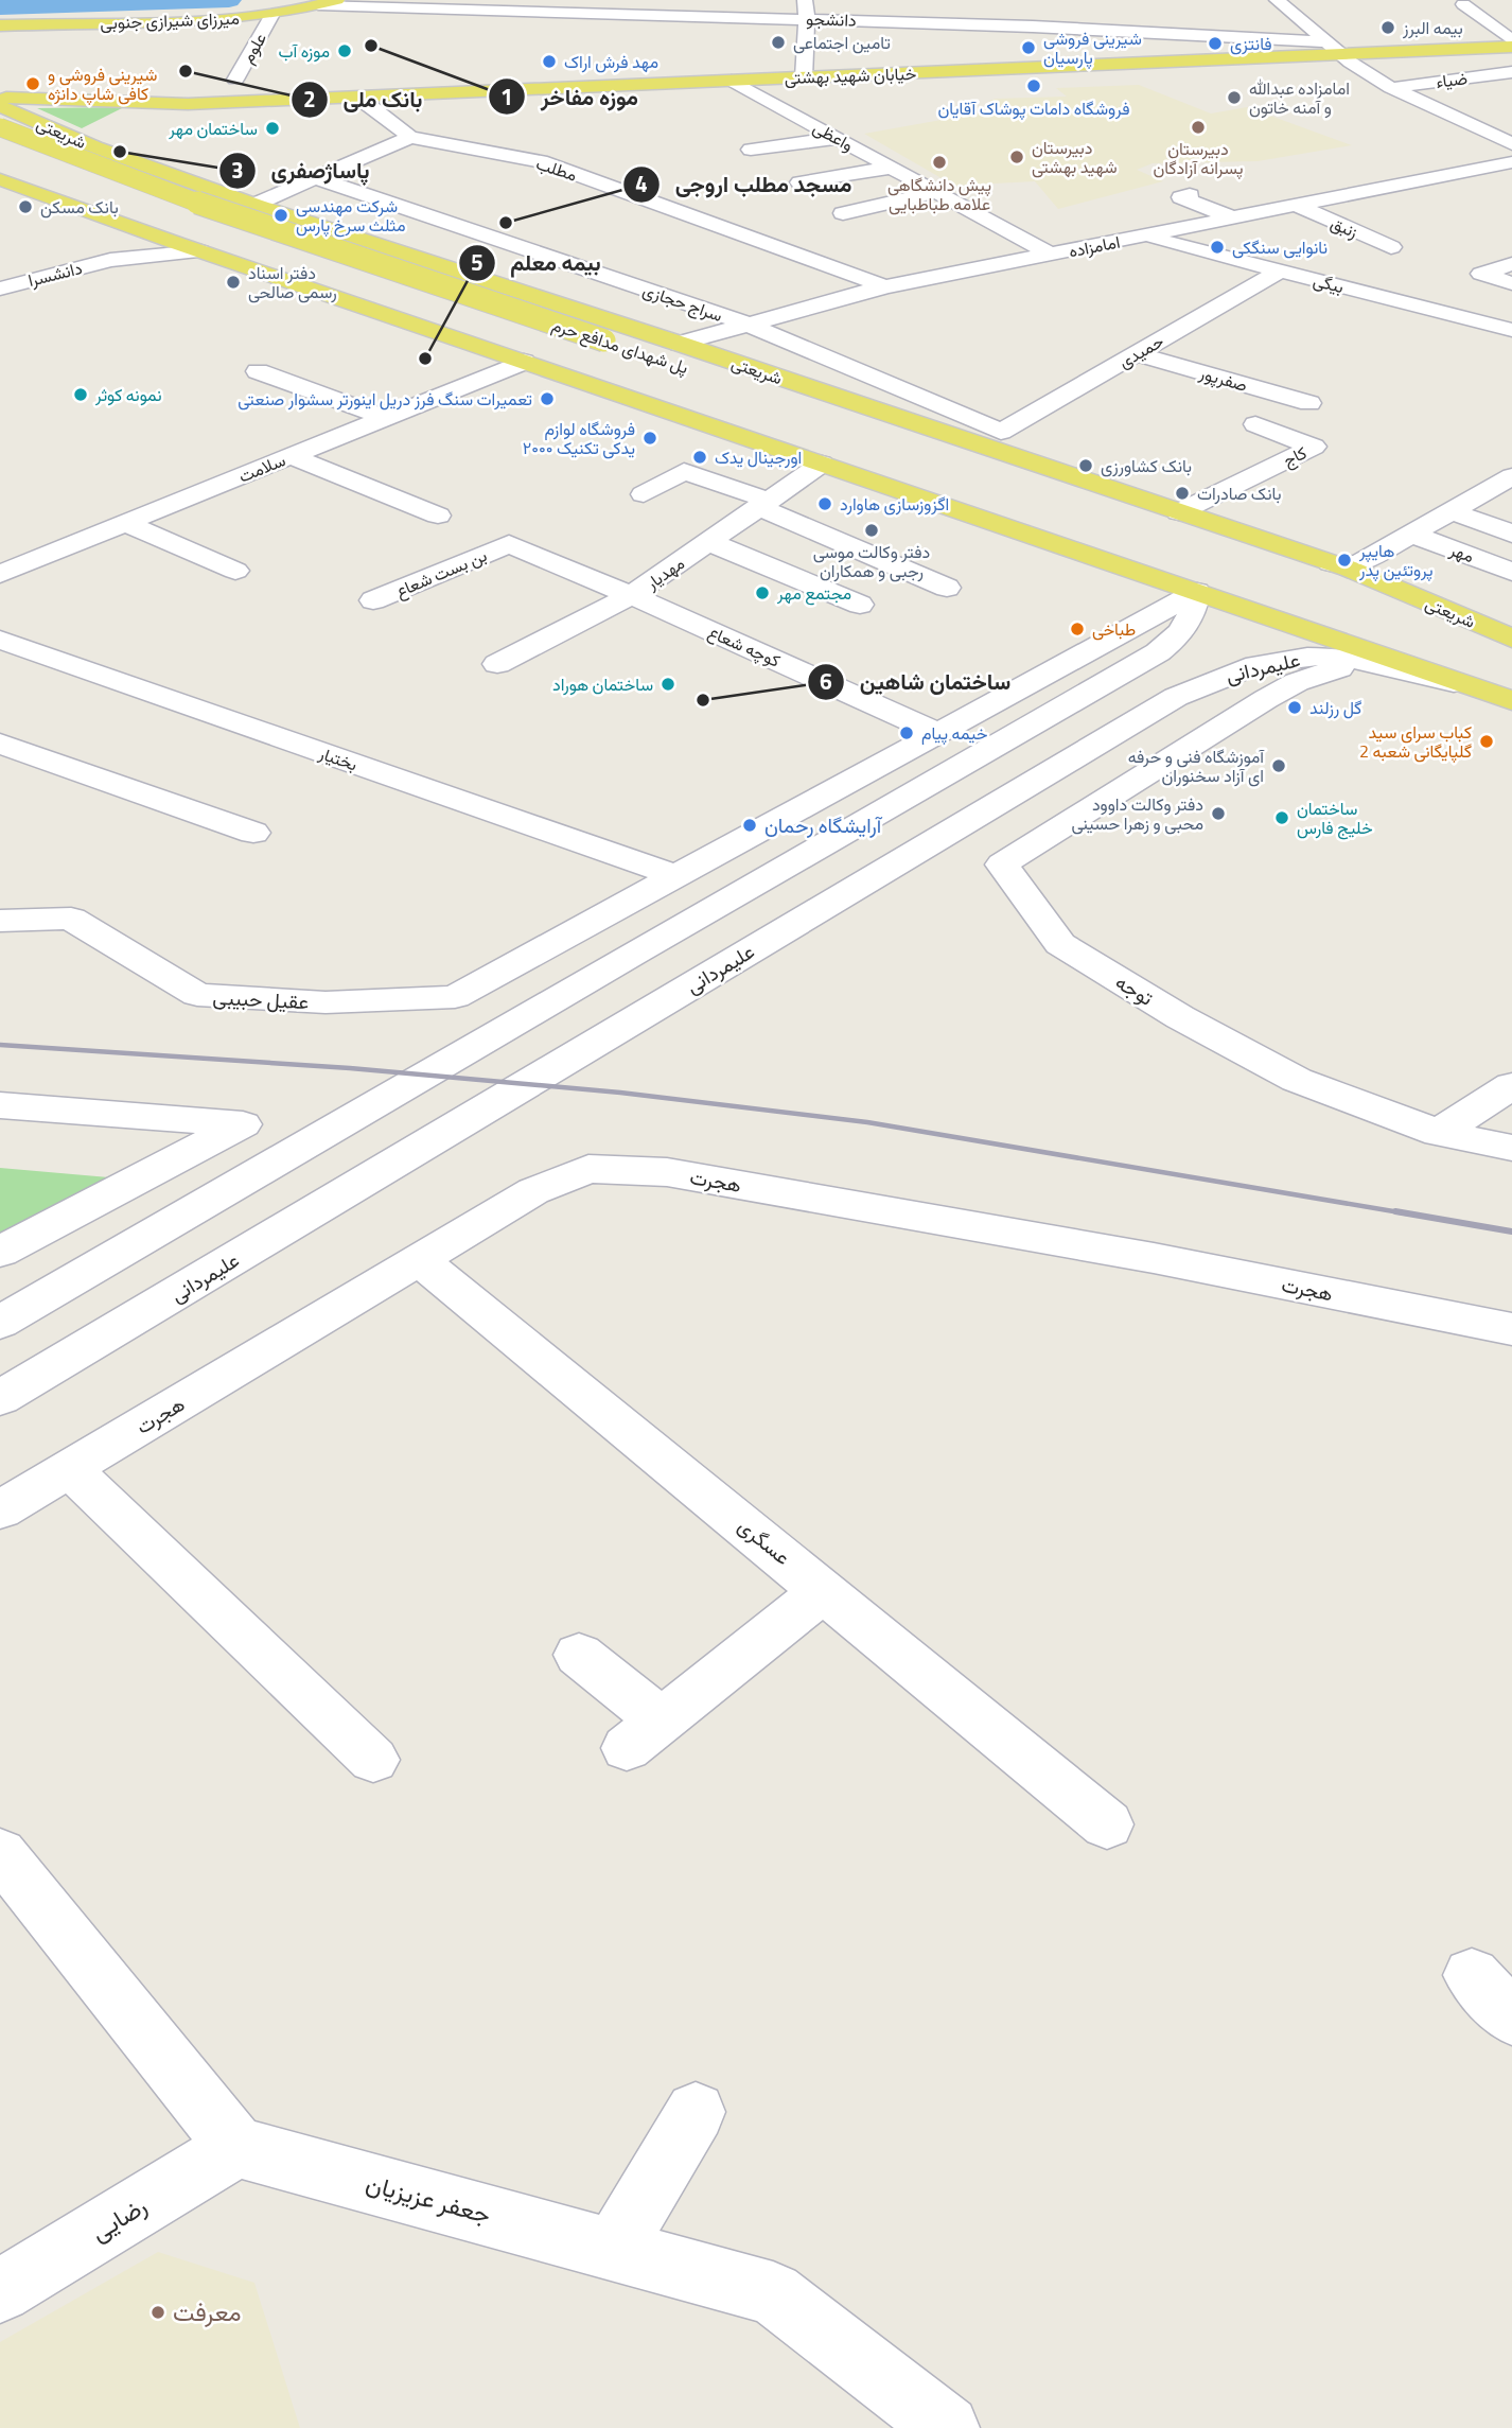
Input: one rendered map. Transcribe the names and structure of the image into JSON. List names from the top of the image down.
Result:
{
  "streets": {
    "main road": [
      "میرزای شیرازی جنوبی",
      "خیابان شهید بهشتی",
      "شریعتی",
      "پل شهدای مدافع حرم"
    ],
    "street": [
      "دانشجو",
      "علوم",
      "ضیاء",
      "واعظی",
      "مطلب",
      "زنبق",
      "امامزاده",
      "دانشسرا",
      "بیگی",
      "سراج حجازی",
      "حمیدی",
      "صفرپور",
      "کاج",
      "سلامت",
      "مهر",
      "بن بست شعاع",
      "مهدیار",
      "کوچه شعاع",
      "علیمردانی",
      "بختیار",
      "توجه",
      "عقیل حبیبی",
      "هجرت",
      "عسگری",
      "جعفر عزیزیان",
      "رضایی"
    ]
  },
  "crossings": [
    ["دانشجو", "میرزای شیرازی جنوبی"],
    ["دانشجو", "خیابان شهید بهشتی"],
    ["میرزای شیرازی جنوبی", "علوم"],
    ["خیابان شهید بهشتی", "واعظی"],
    ["خیابان شهید بهشتی", "مطلب"],
    ["شریعتی", "امامزاده"],
    ["شریعتی", "دانشسرا"],
    ["شریعتی", "پل شهدای مدافع حرم"],
    ["شریعتی", "کاج"],
    ["شریعتی", "سلامت"],
    ["شریعتی", "مهدیار"],
    ["شریعتی", "علیمردانی"],
    ["واعظی", "امامزاده"],
    ["مطلب", "امامزاده"],
    ["زنبق", "امامزاده"],
    ["امامزاده", "بیگی"],
    ["امامزاده", "سراج حجازی"],
    ["بیگی", "حمیدی"],
    ["سراج حجازی", "حمیدی"],
    ["حمیدی", "صفرپور"],
    ["بن بست شعاع", "مهدیار"],
    ["بن بست شعاع", "کوچه شعاع"],
    ["مهدیار", "کوچه شعاع"],
    ["علیمردانی", "توجه"],
    ["بختیار", "عقیل حبیبی"],
    ["هجرت", "عسگری"],
    ["جعفر عزیزیان", "رضایی"]
  ],
  "places": [
    "بیمه البرز",
    "تامین اجتماعی",
    "فانتزی",
    "موزه مفاخر",
    "شیرینی فروشی پارسیان",
    "موزه آب",
    "مهد فرش اراک",
    "بانک ملی",
    "شیرینی فروشی و کافی شاپ دانژه",
    "فروشگاه دامات پوشاک آقایان",
    "امامزاده عبدالله و آمنه خاتون",
    "دبیرستان پسرانه آزادگان",
    "ساختمان مهر",
    "پاساژصفری",
    "دبیرستان شهید بهشتی",
    "پیش دانشگاهی علامه طباطبایی",
    "بانک مسکن",
    "شرکت مهندسی مثلث سرخ پارس",
    "مسجد مطلب اروجی",
    "نانوایی سنگکی",
    "دفتر اسناد رسمی صالحی",
    "بیمه معلم",
    "نمونه کوثر",
    "تعمیرات سنگ فرز دریل اینورتر سشوار صنعتی",
    "فروشگاه لوازم یدکی تکنیک ۲۰۰۰",
    "اورجینال یدک",
    "بانک کشاورزی",
    "بانک صادرات",
    "اگزوزسازی هاوارد",
    "دفتر وکالت موسی رجبی و همکاران",
    "هایپر پروتئین پدر",
    "مجتمع مهر",
    "طباخی",
    "ساختمان هوراد",
    "ساختمان شاهین",
    "گل رزلند",
    "خیمه پیام",
    "کباب سرای سید گلپایگانی شعبه 2",
    "آموزشگاه فنی و حرفه ای آزاد سخنوران",
    "دفتر وکالت داوود محبی و زهرا حسینی",
    "ساختمان خلیج فارس",
    "آرایشگاه رحمان",
    "معرفت"
  ]
}
